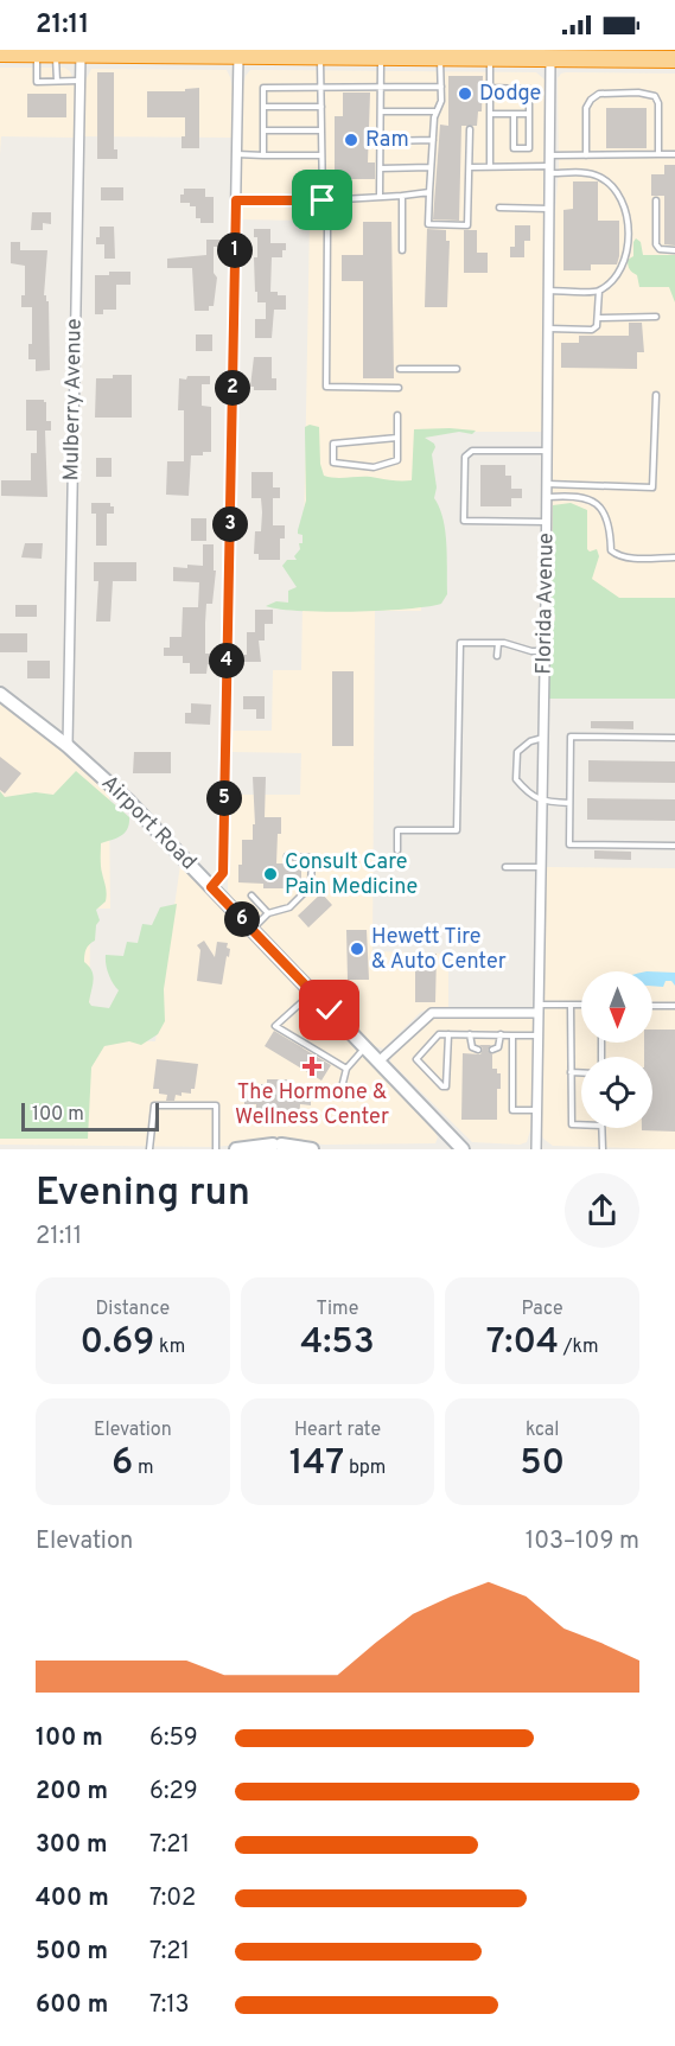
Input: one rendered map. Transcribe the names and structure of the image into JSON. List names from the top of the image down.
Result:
{
  "streets": {
    "main road": ["Airport Road"],
    "street": ["Mulberry Avenue", "Florida Avenue"]
  },
  "crossings": [
    ["Mulberry Avenue", "Airport Road"]
  ],
  "places": {
    "other": [
      "Dodge",
      "Ram",
      "Consult Care Pain Medicine",
      "Hewett Tire & Auto Center"
    ],
    "health": ["The Hormone & Wellness Center"]
  },
  "scale_bar": "100 m",
  "north": "bottom",
  "page": {
    "status": "21:11",
    "pins": [
      "1",
      "2",
      "3",
      "4",
      "5",
      "6"
    ],
    "scale": "100 m",
    "heading": ["Evening run", "21:11"],
    "stats": [
      ["Distance", "0.69 km"],
      ["Time", "4:53"],
      ["Pace", "7:04 /km"],
      ["Elevation", "6 m"],
      ["Heart rate", "147 bpm"],
      ["kcal", "50"]
    ],
    "chart": ["Elevation", "103–109 m"],
    "list": [
      {
        "name": "100 m",
        "note": "6:59"
      },
      {
        "name": "200 m",
        "note": "6:29"
      },
      {
        "name": "300 m",
        "note": "7:21"
      },
      {
        "name": "400 m",
        "note": "7:02"
      },
      {
        "name": "500 m",
        "note": "7:21"
      },
      {
        "name": "600 m",
        "note": "7:13"
      }
    ]
  }
}
